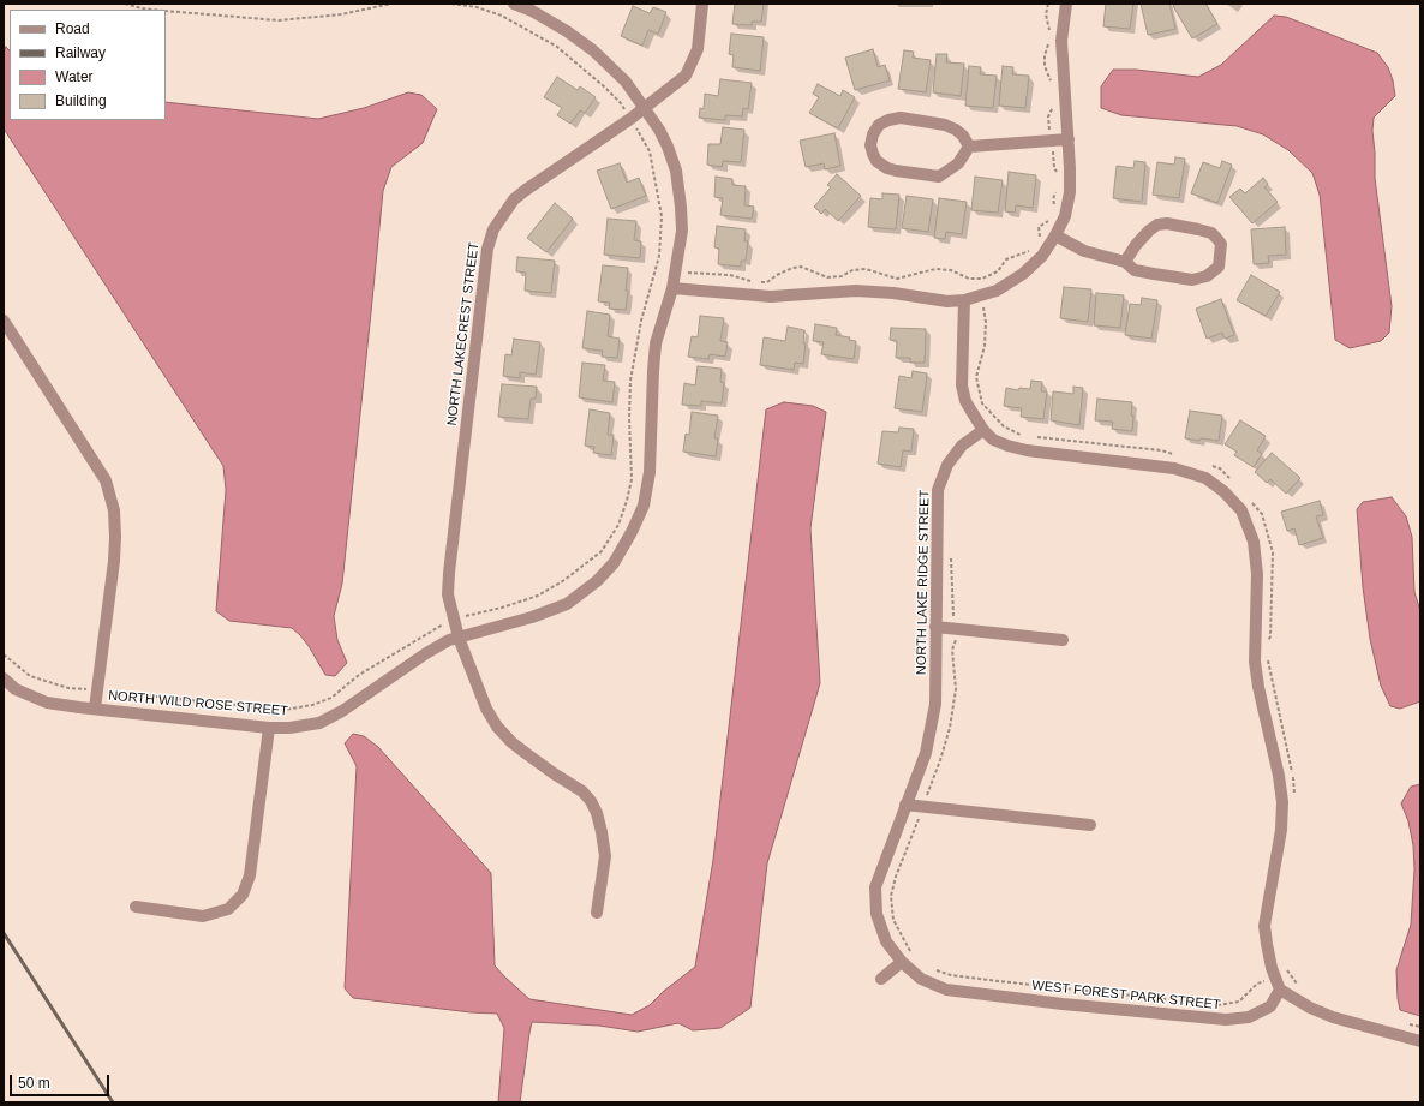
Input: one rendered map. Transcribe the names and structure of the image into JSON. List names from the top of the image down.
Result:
{
  "streets": {
    "street": [
      "NORTH LAKECREST STREET",
      "NORTH LAKE RIDGE STREET",
      "NORTH WILD ROSE STREET",
      "WEST FOREST PARK STREET"
    ]
  },
  "crossings": [
    ["NORTH LAKECREST STREET", "NORTH WILD ROSE STREET"],
    ["NORTH LAKE RIDGE STREET", "WEST FOREST PARK STREET"]
  ],
  "legend": [
    "Road",
    "Railway",
    "Water",
    "Building"
  ],
  "scale_bar": "50 m"
}
